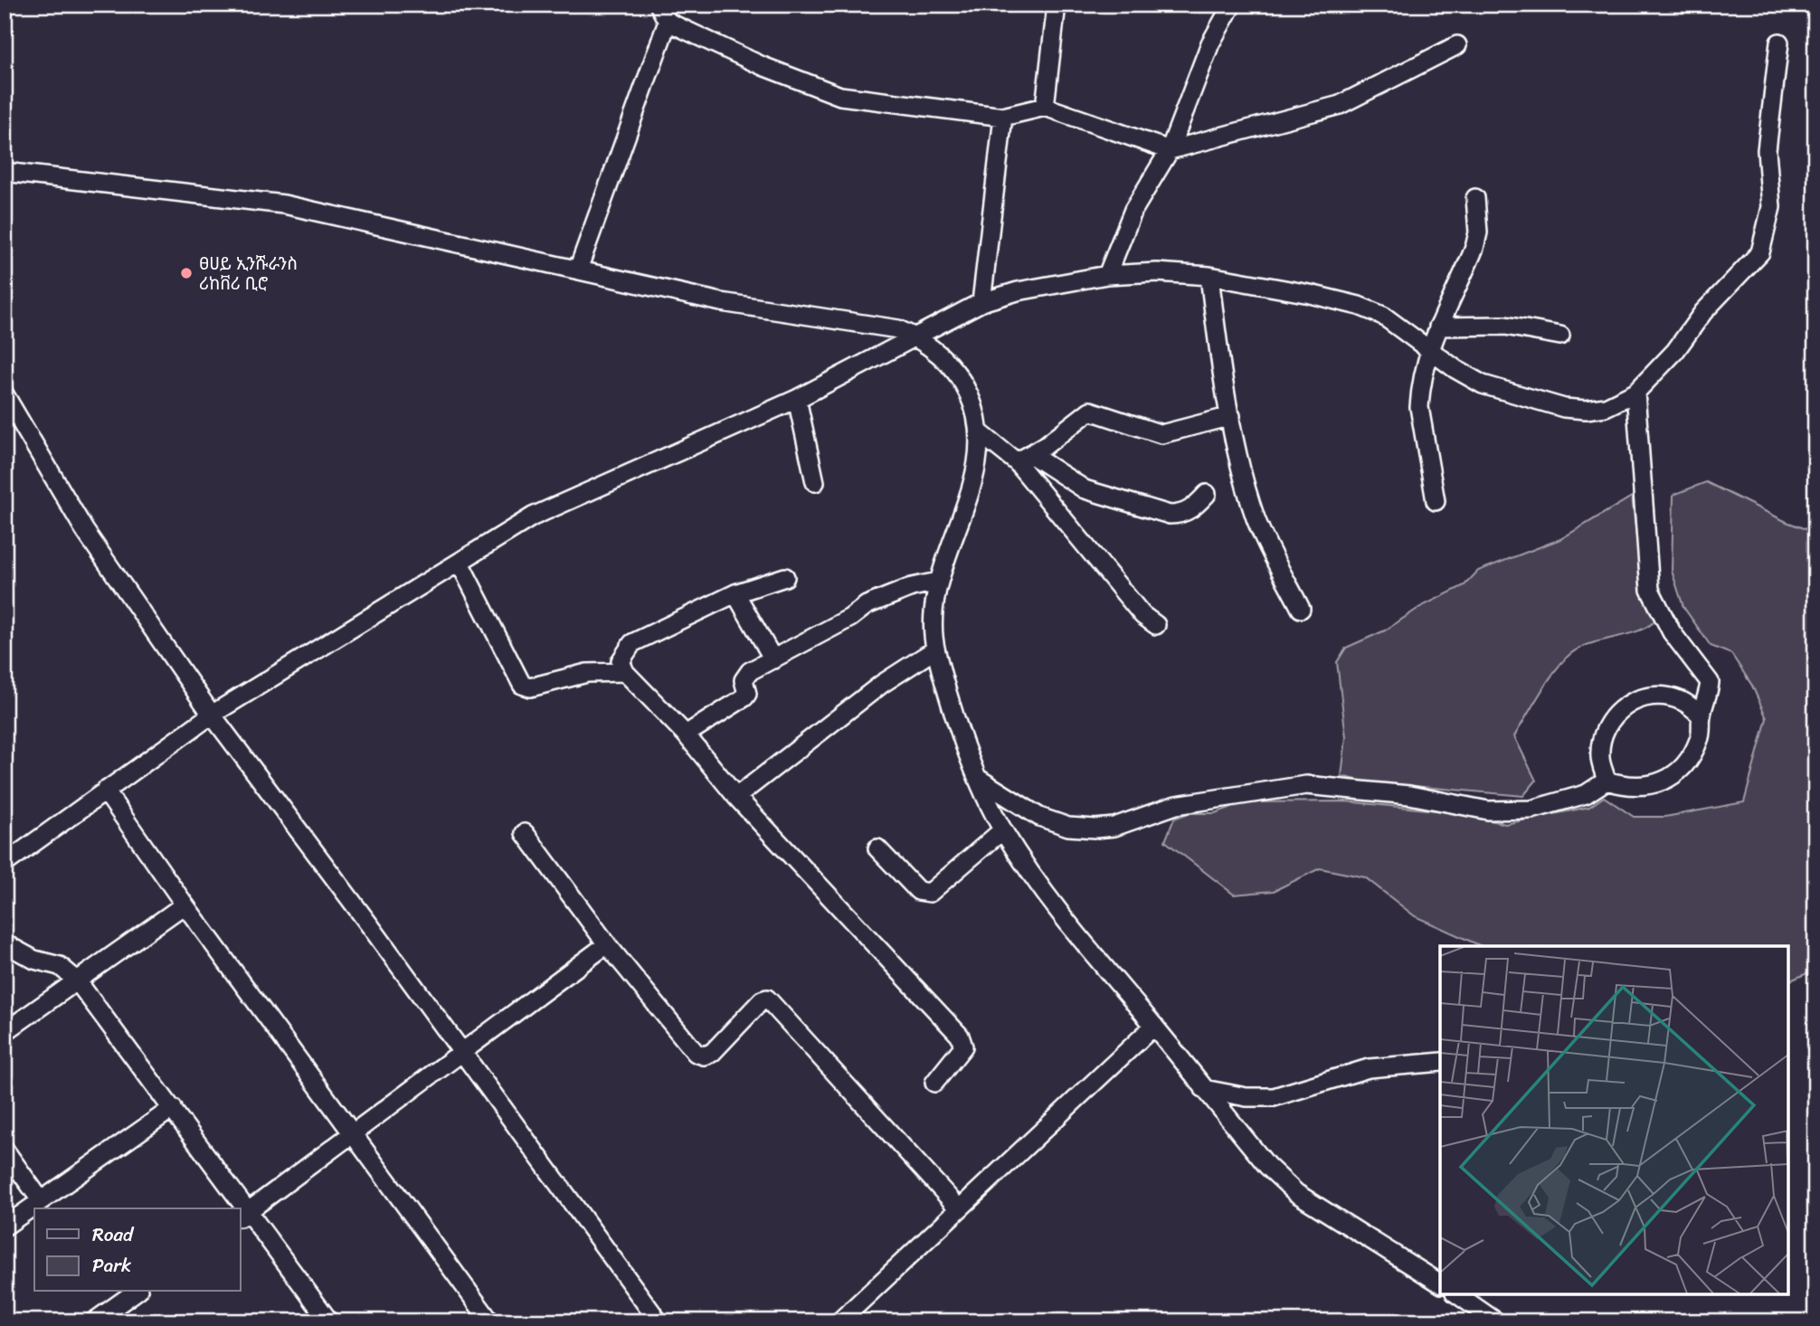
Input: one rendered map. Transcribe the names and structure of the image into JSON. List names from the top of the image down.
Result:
{
  "places": ["ፀሀይ ኢንሹራንስ ሪከቨሪ ቢሮ"],
  "legend": ["Road", "Park"]
}
